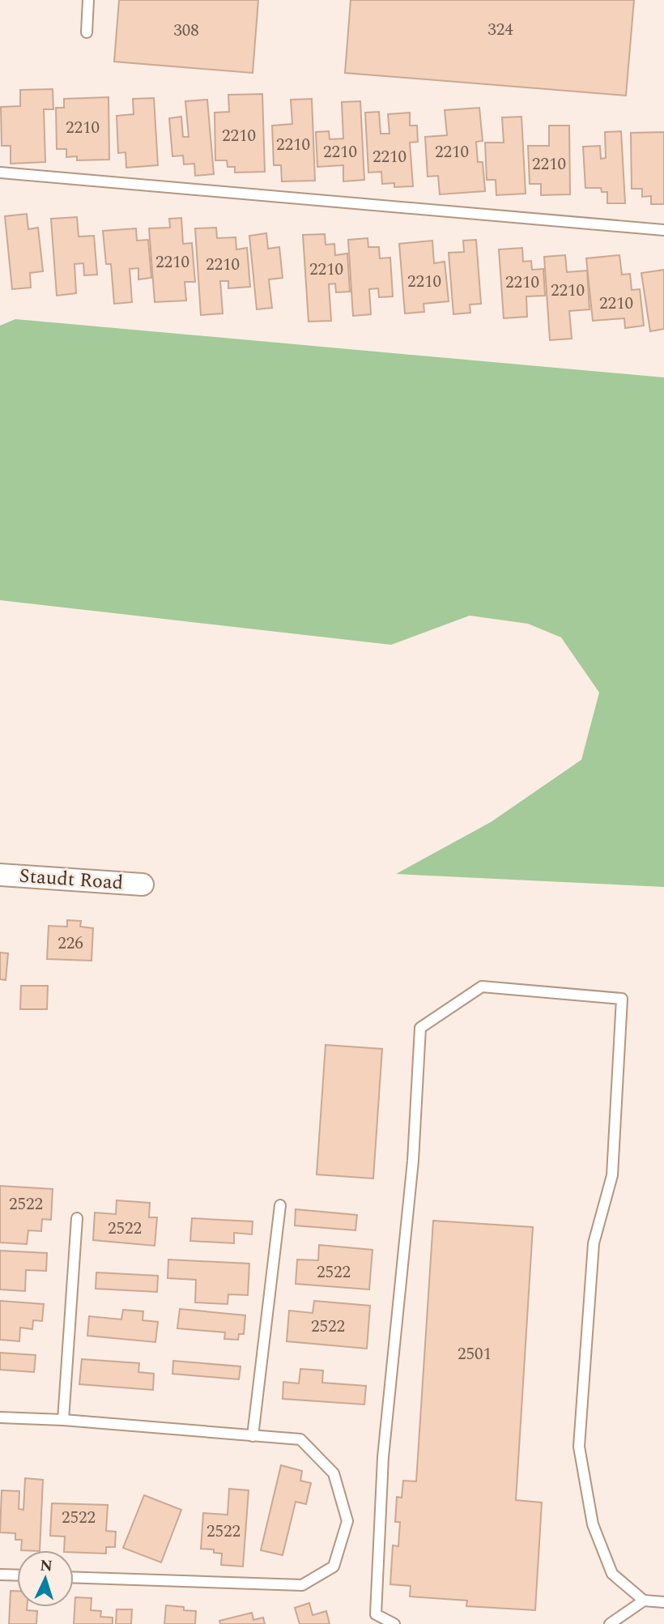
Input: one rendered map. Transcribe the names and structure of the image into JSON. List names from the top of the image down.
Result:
{
  "streets": {
    "street": ["Staudt Road"]
  },
  "house_numbers": [
    "324",
    "308",
    "2210",
    "2210",
    "2210",
    "2210",
    "2210",
    "2210",
    "2210",
    "2210",
    "2210",
    "2210",
    "2210",
    "2210",
    "2210",
    "2210",
    "226",
    "2522",
    "2522",
    "2522",
    "2522",
    "2501",
    "2522",
    "2522"
  ],
  "north": "top"
}
